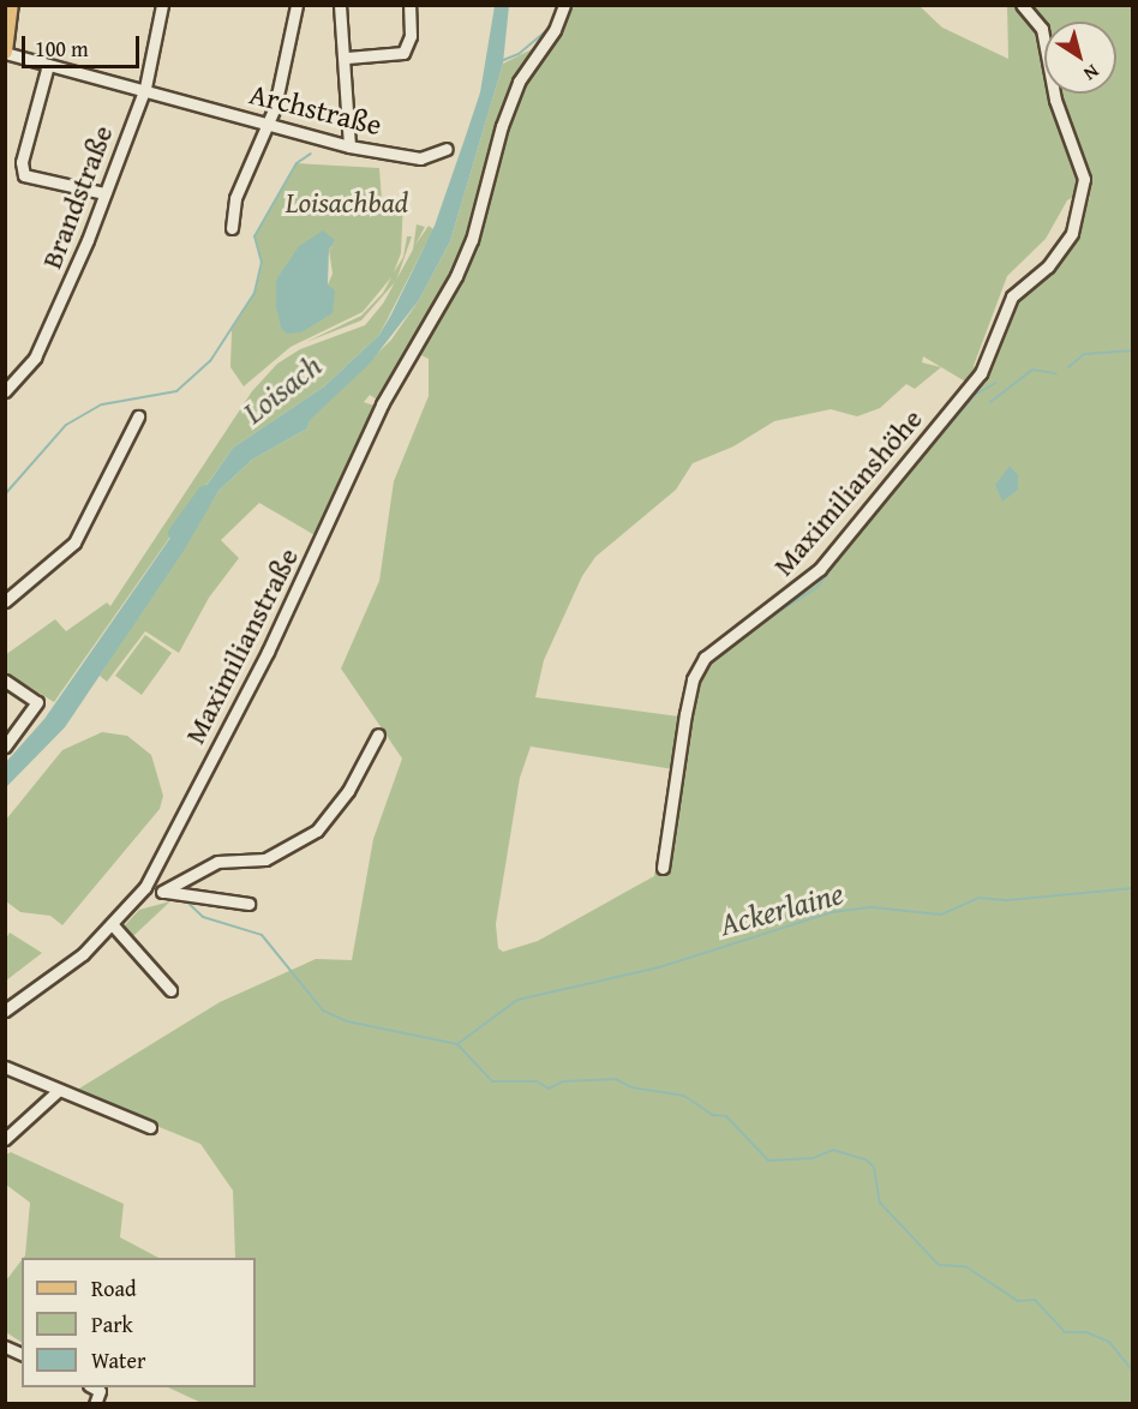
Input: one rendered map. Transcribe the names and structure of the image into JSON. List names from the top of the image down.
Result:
{
  "streets": {
    "street": [
      "Archstraße",
      "Brandstraße",
      "Maximilianshöhe",
      "Maximilianstraße"
    ]
  },
  "crossings": [
    ["Archstraße", "Brandstraße"]
  ],
  "water": ["Loisach", "Ackerlaine"],
  "parks": ["Loisachbad"],
  "legend": ["Road", "Park", "Water"],
  "scale_bar": "100 m",
  "north": "bottom right"
}
